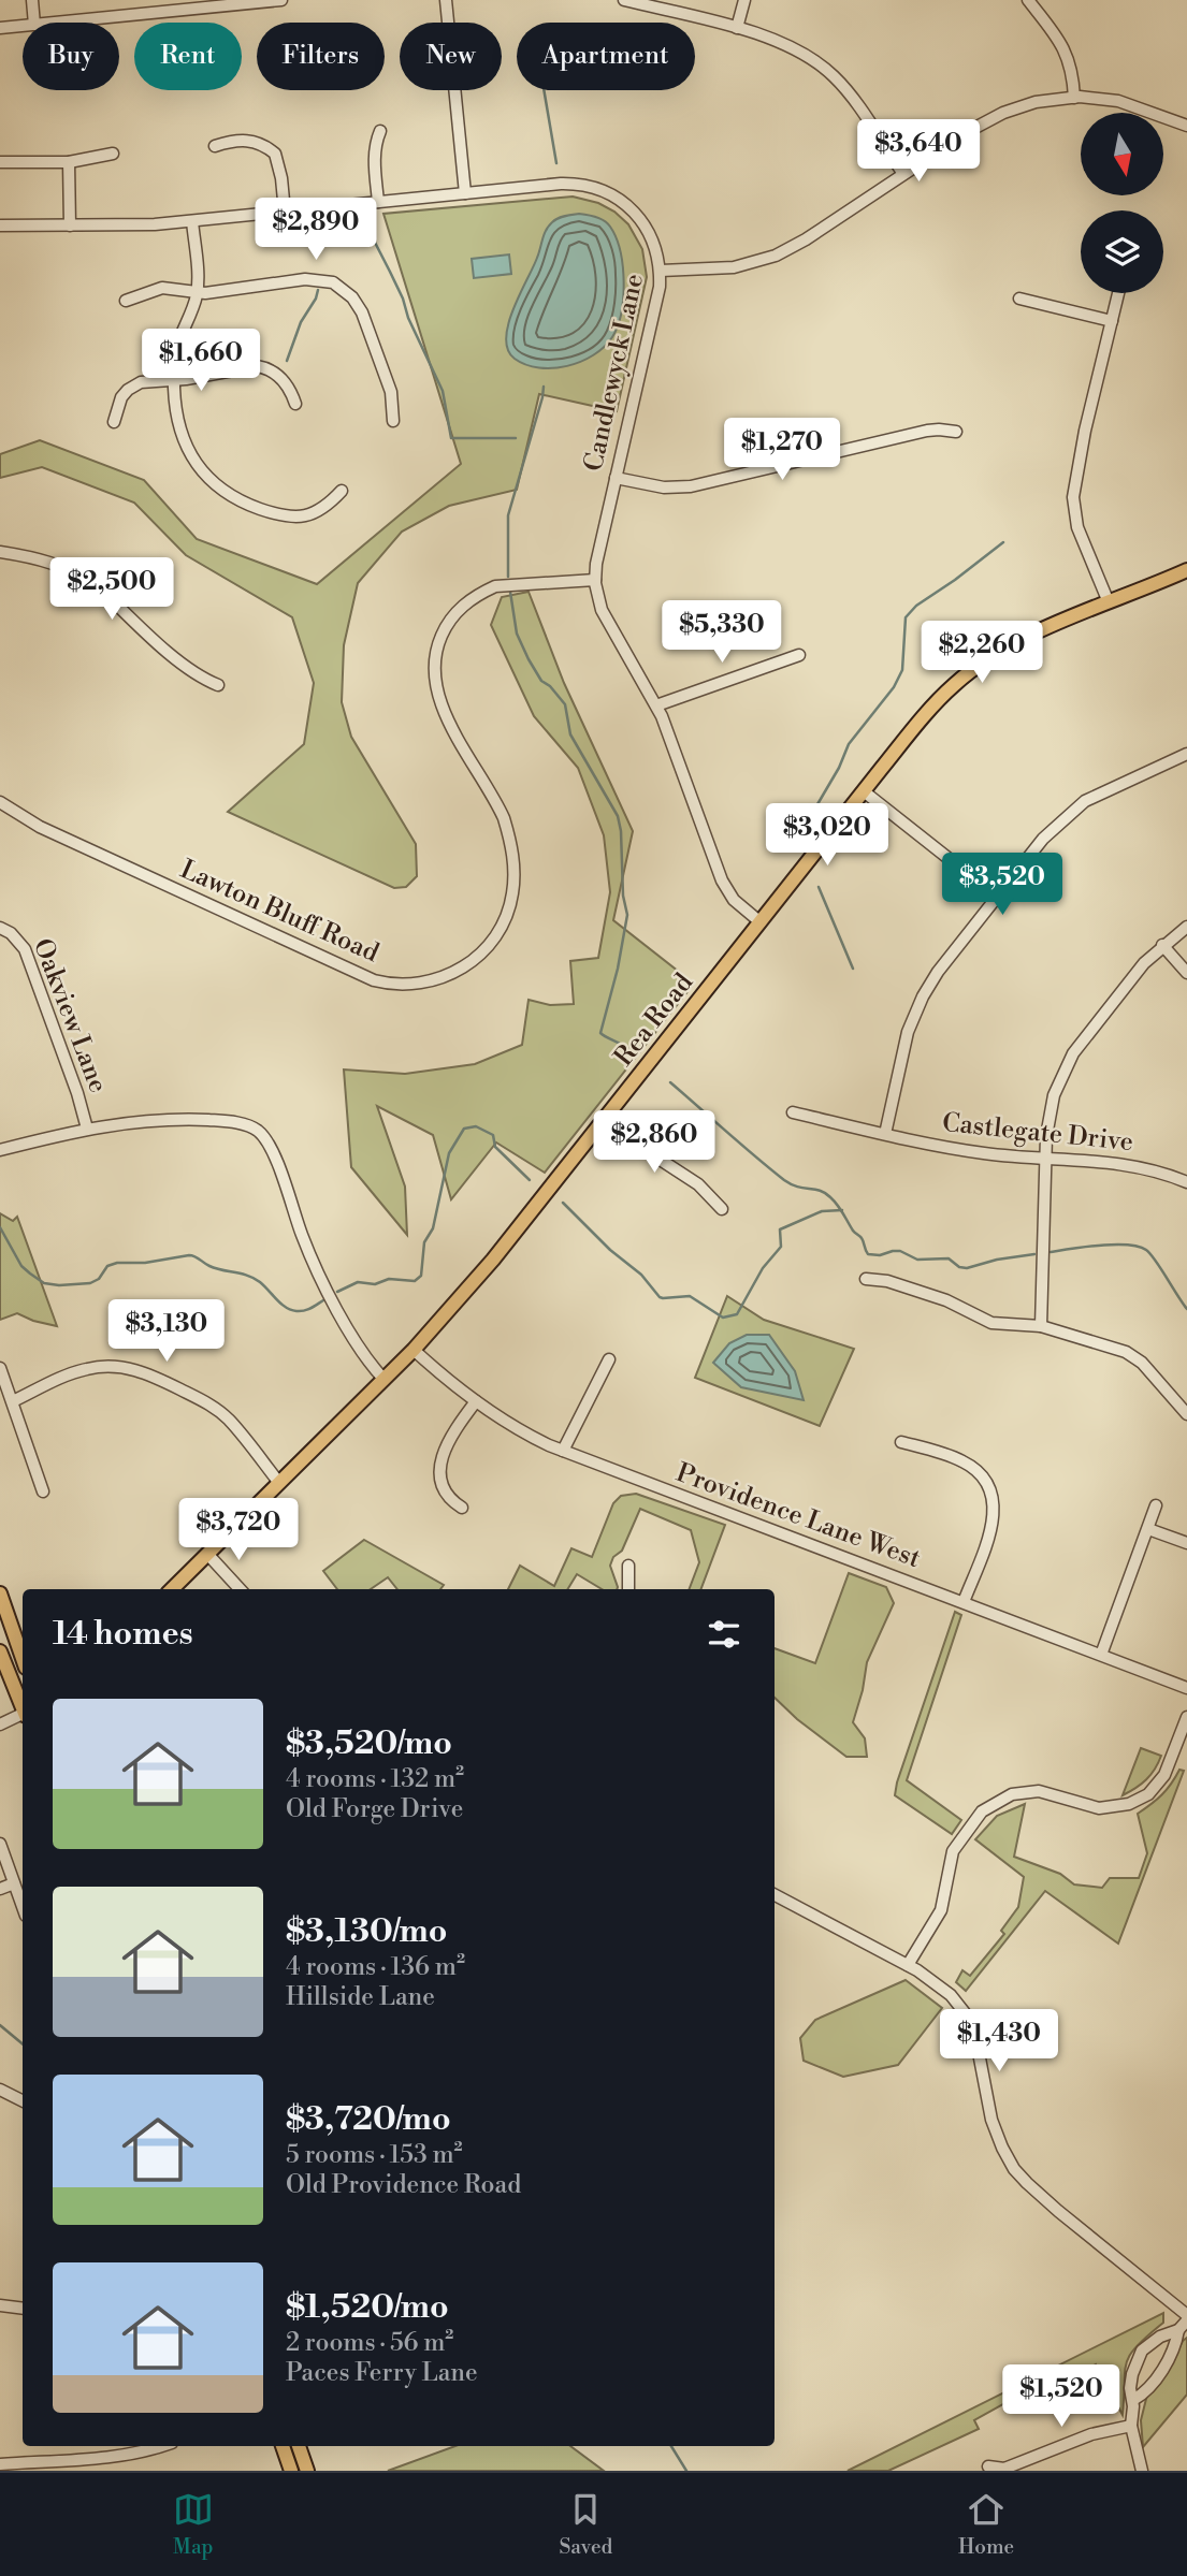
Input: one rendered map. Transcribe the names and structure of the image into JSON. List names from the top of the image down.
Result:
{
  "streets": {
    "main road": ["Rea Road"],
    "street": [
      "Candlewyck Lane",
      "Lawton Bluff Road",
      "Oakview Lane",
      "Castlegate Drive",
      "Providence Lane West"
    ]
  },
  "crossings": [
    ["Candlewyck Lane", "Lawton Bluff Road"],
    ["Candlewyck Lane", "Rea Road"],
    ["Rea Road", "Providence Lane West"]
  ],
  "north": "bottom",
  "page": {
    "chip": [
      "Buy",
      "Rent",
      "Filters",
      "New",
      "Apartment"
    ],
    "price": [
      "$3,640",
      "$2,890",
      "$1,660",
      "$1,270",
      "$2,500",
      "$5,330",
      "$2,260",
      "$3,020",
      "$3,520",
      "$2,860",
      "$3,130",
      "$3,720",
      "$1,430",
      "$1,520"
    ],
    "heading": "14 homes",
    "list": [
      {
        "name": "$3,520/mo",
        "note": "4 rooms · 132 m² · Old Forge Drive"
      },
      {
        "name": "$3,130/mo",
        "note": "4 rooms · 136 m² · Hillside Lane"
      },
      {
        "name": "$3,720/mo",
        "note": "5 rooms · 153 m² · Old Providence Road"
      },
      {
        "name": "$1,520/mo",
        "note": "2 rooms · 56 m² · Paces Ferry Lane"
      }
    ],
    "tabs": ["Map", "Saved", "Home"]
  }
}
